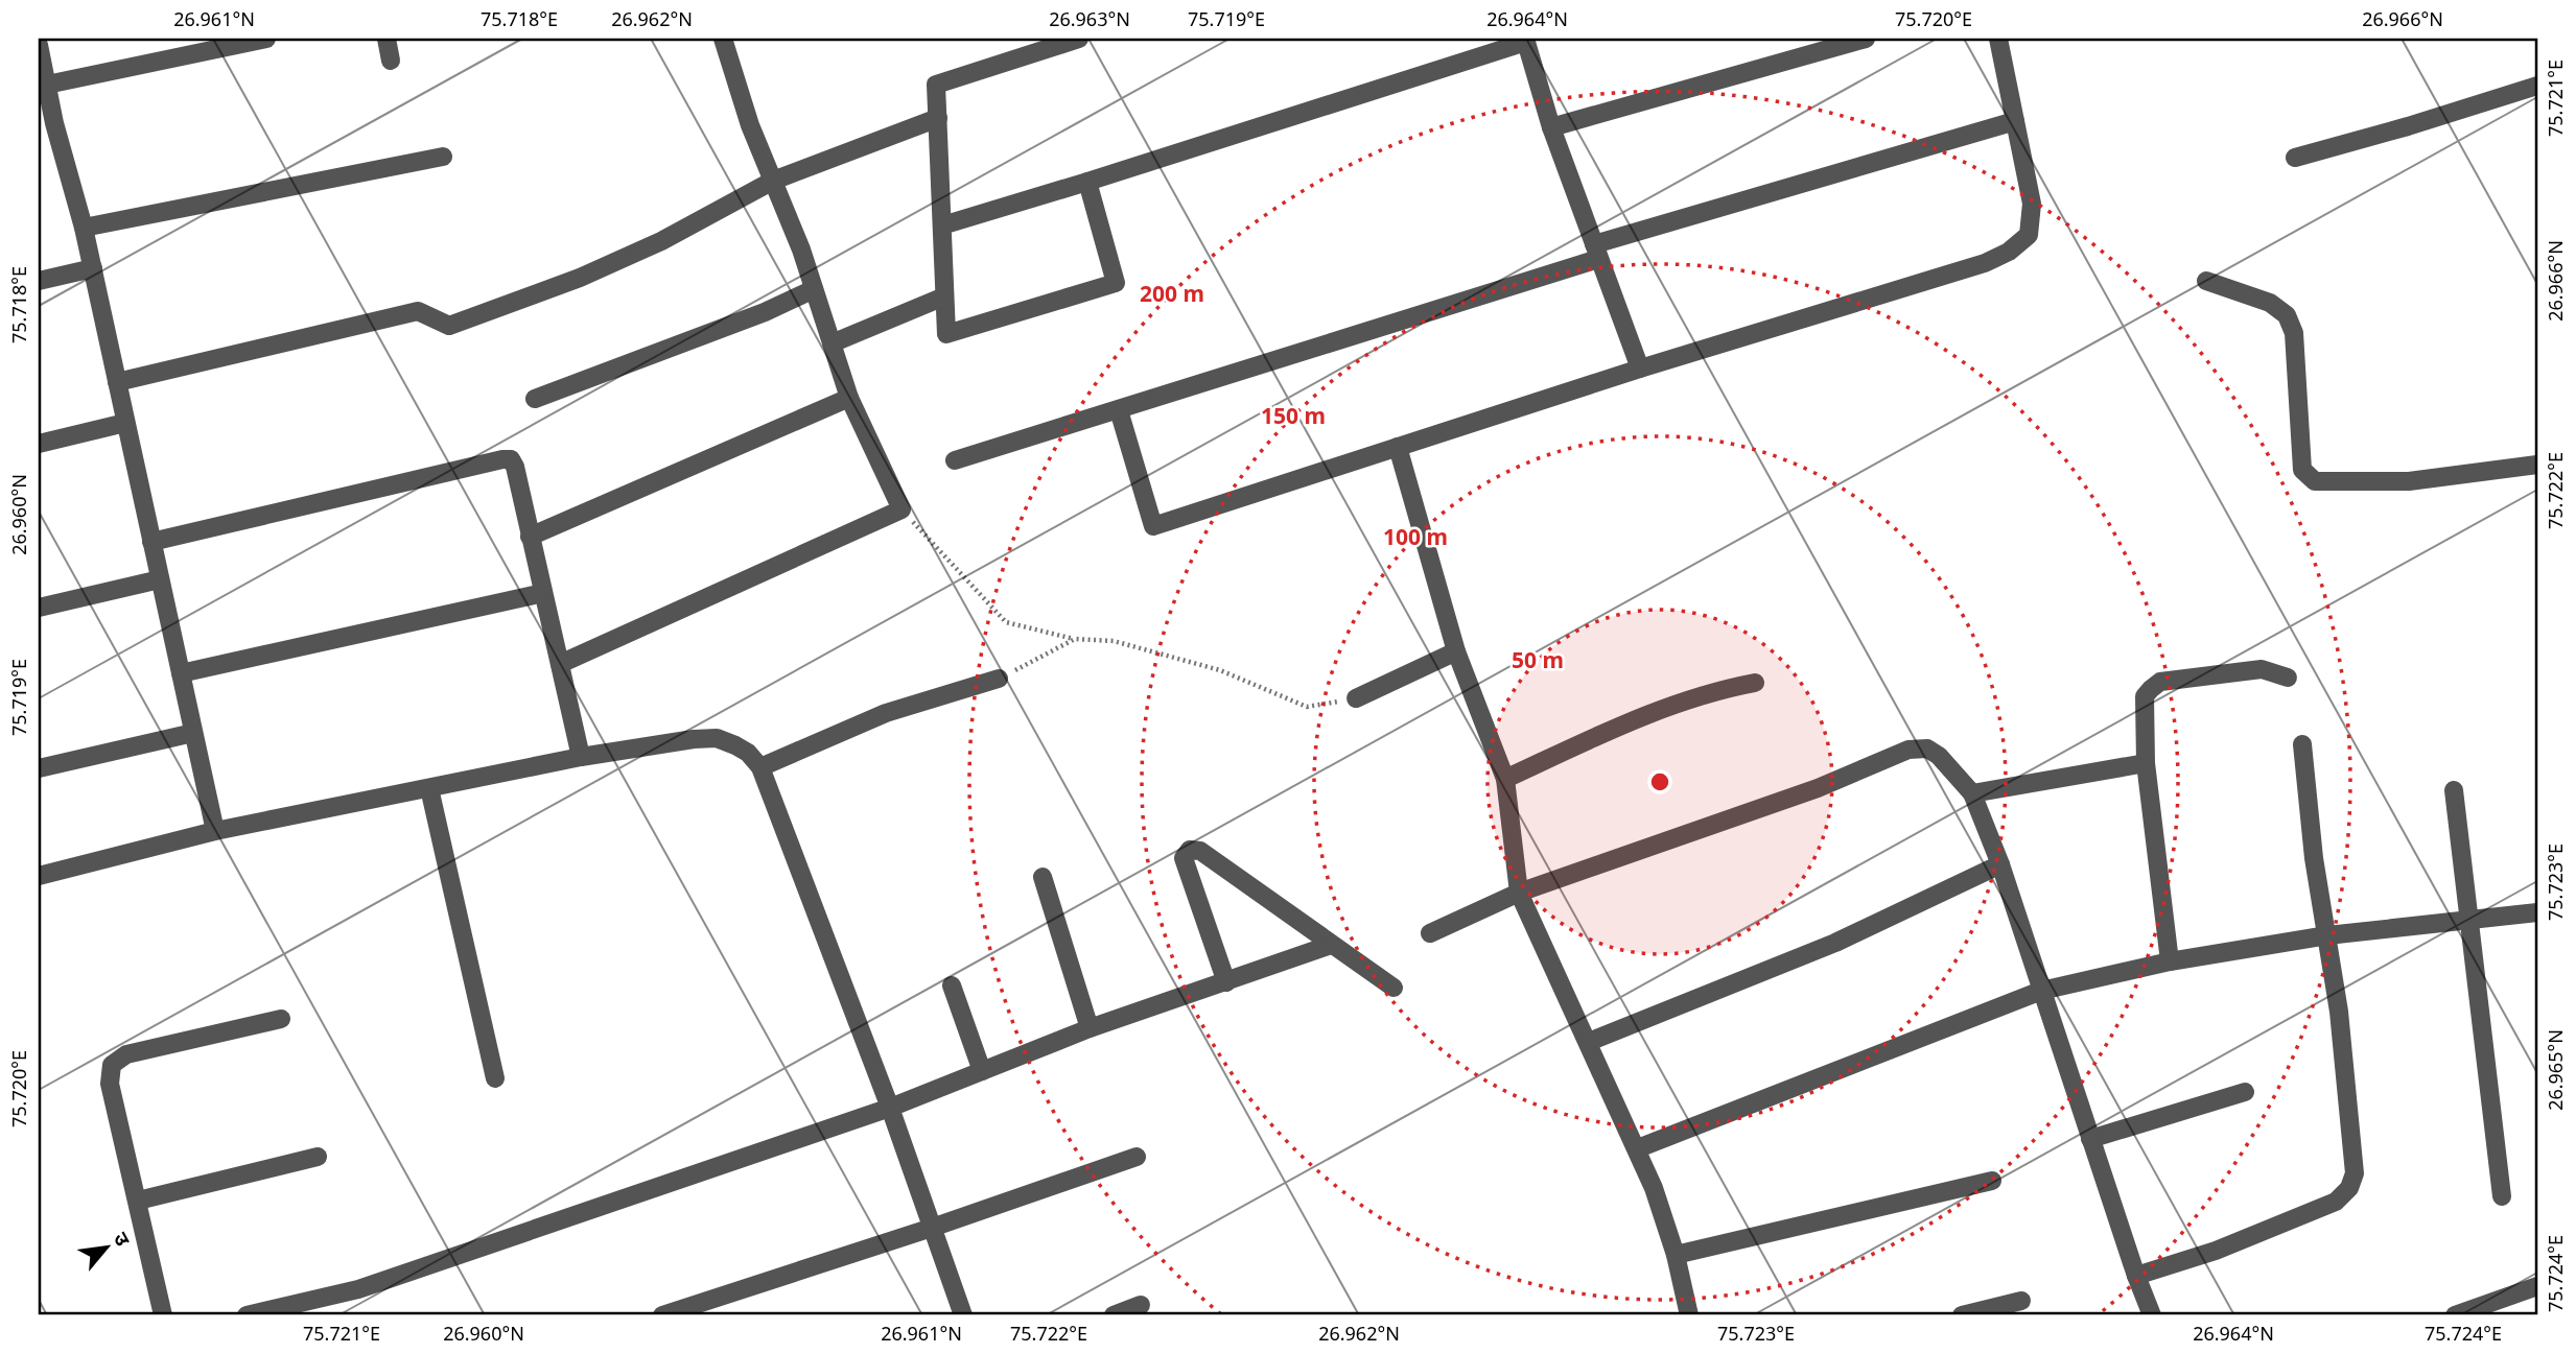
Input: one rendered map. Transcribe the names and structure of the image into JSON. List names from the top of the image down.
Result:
{
  "north": "top right",
  "coordinates": [
    "26.961°N",
    "75.718°E",
    "26.962°N",
    "26.963°N",
    "75.719°E",
    "26.964°N",
    "75.720°E",
    "26.966°N",
    "75.721°E",
    "75.722°E",
    "26.960°N",
    "75.723°E",
    "26.965°N",
    "75.724°E"
  ],
  "rings": [
    "200 m",
    "150 m",
    "100 m",
    "50 m"
  ]
}
